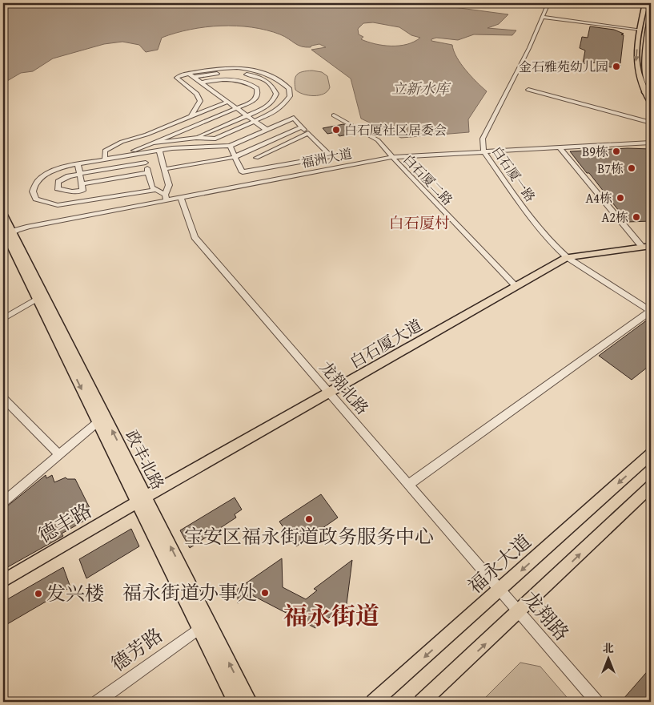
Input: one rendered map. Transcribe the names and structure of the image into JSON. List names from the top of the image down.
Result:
{
  "streets": {
    "main road": [
      "白石厦大道",
      "政丰北路",
      "德丰路",
      "福永大道"
    ],
    "street": [
      "福洲大道",
      "白石厦一路",
      "白石厦二路",
      "龙翔北路",
      "龙翔路",
      "德芳路"
    ]
  },
  "crossings": [
    ["福洲大道", "白石厦一路"],
    ["福洲大道", "白石厦二路"],
    ["福洲大道", "龙翔北路"],
    ["福洲大道", "政丰北路"],
    ["白石厦一路", "白石厦大道"],
    ["白石厦二路", "白石厦大道"],
    ["白石厦大道", "龙翔北路"],
    ["白石厦大道", "政丰北路"],
    ["白石厦大道", "德丰路"],
    ["龙翔北路", "福永大道"],
    ["龙翔北路", "龙翔路"],
    ["政丰北路", "德丰路"],
    ["政丰北路", "德芳路"],
    ["福永大道", "龙翔路"]
  ],
  "districts": ["白石厦村", "福永街道"],
  "water": ["立新水库"],
  "places": [
    "金石雅苑幼儿园",
    "白石厦社区居委会",
    "B9栋",
    "B7栋",
    "A4栋",
    "A2栋",
    "宝安区福永街道政务服务中心",
    "福永街道办事处",
    "发兴楼"
  ],
  "north": "top"
}
